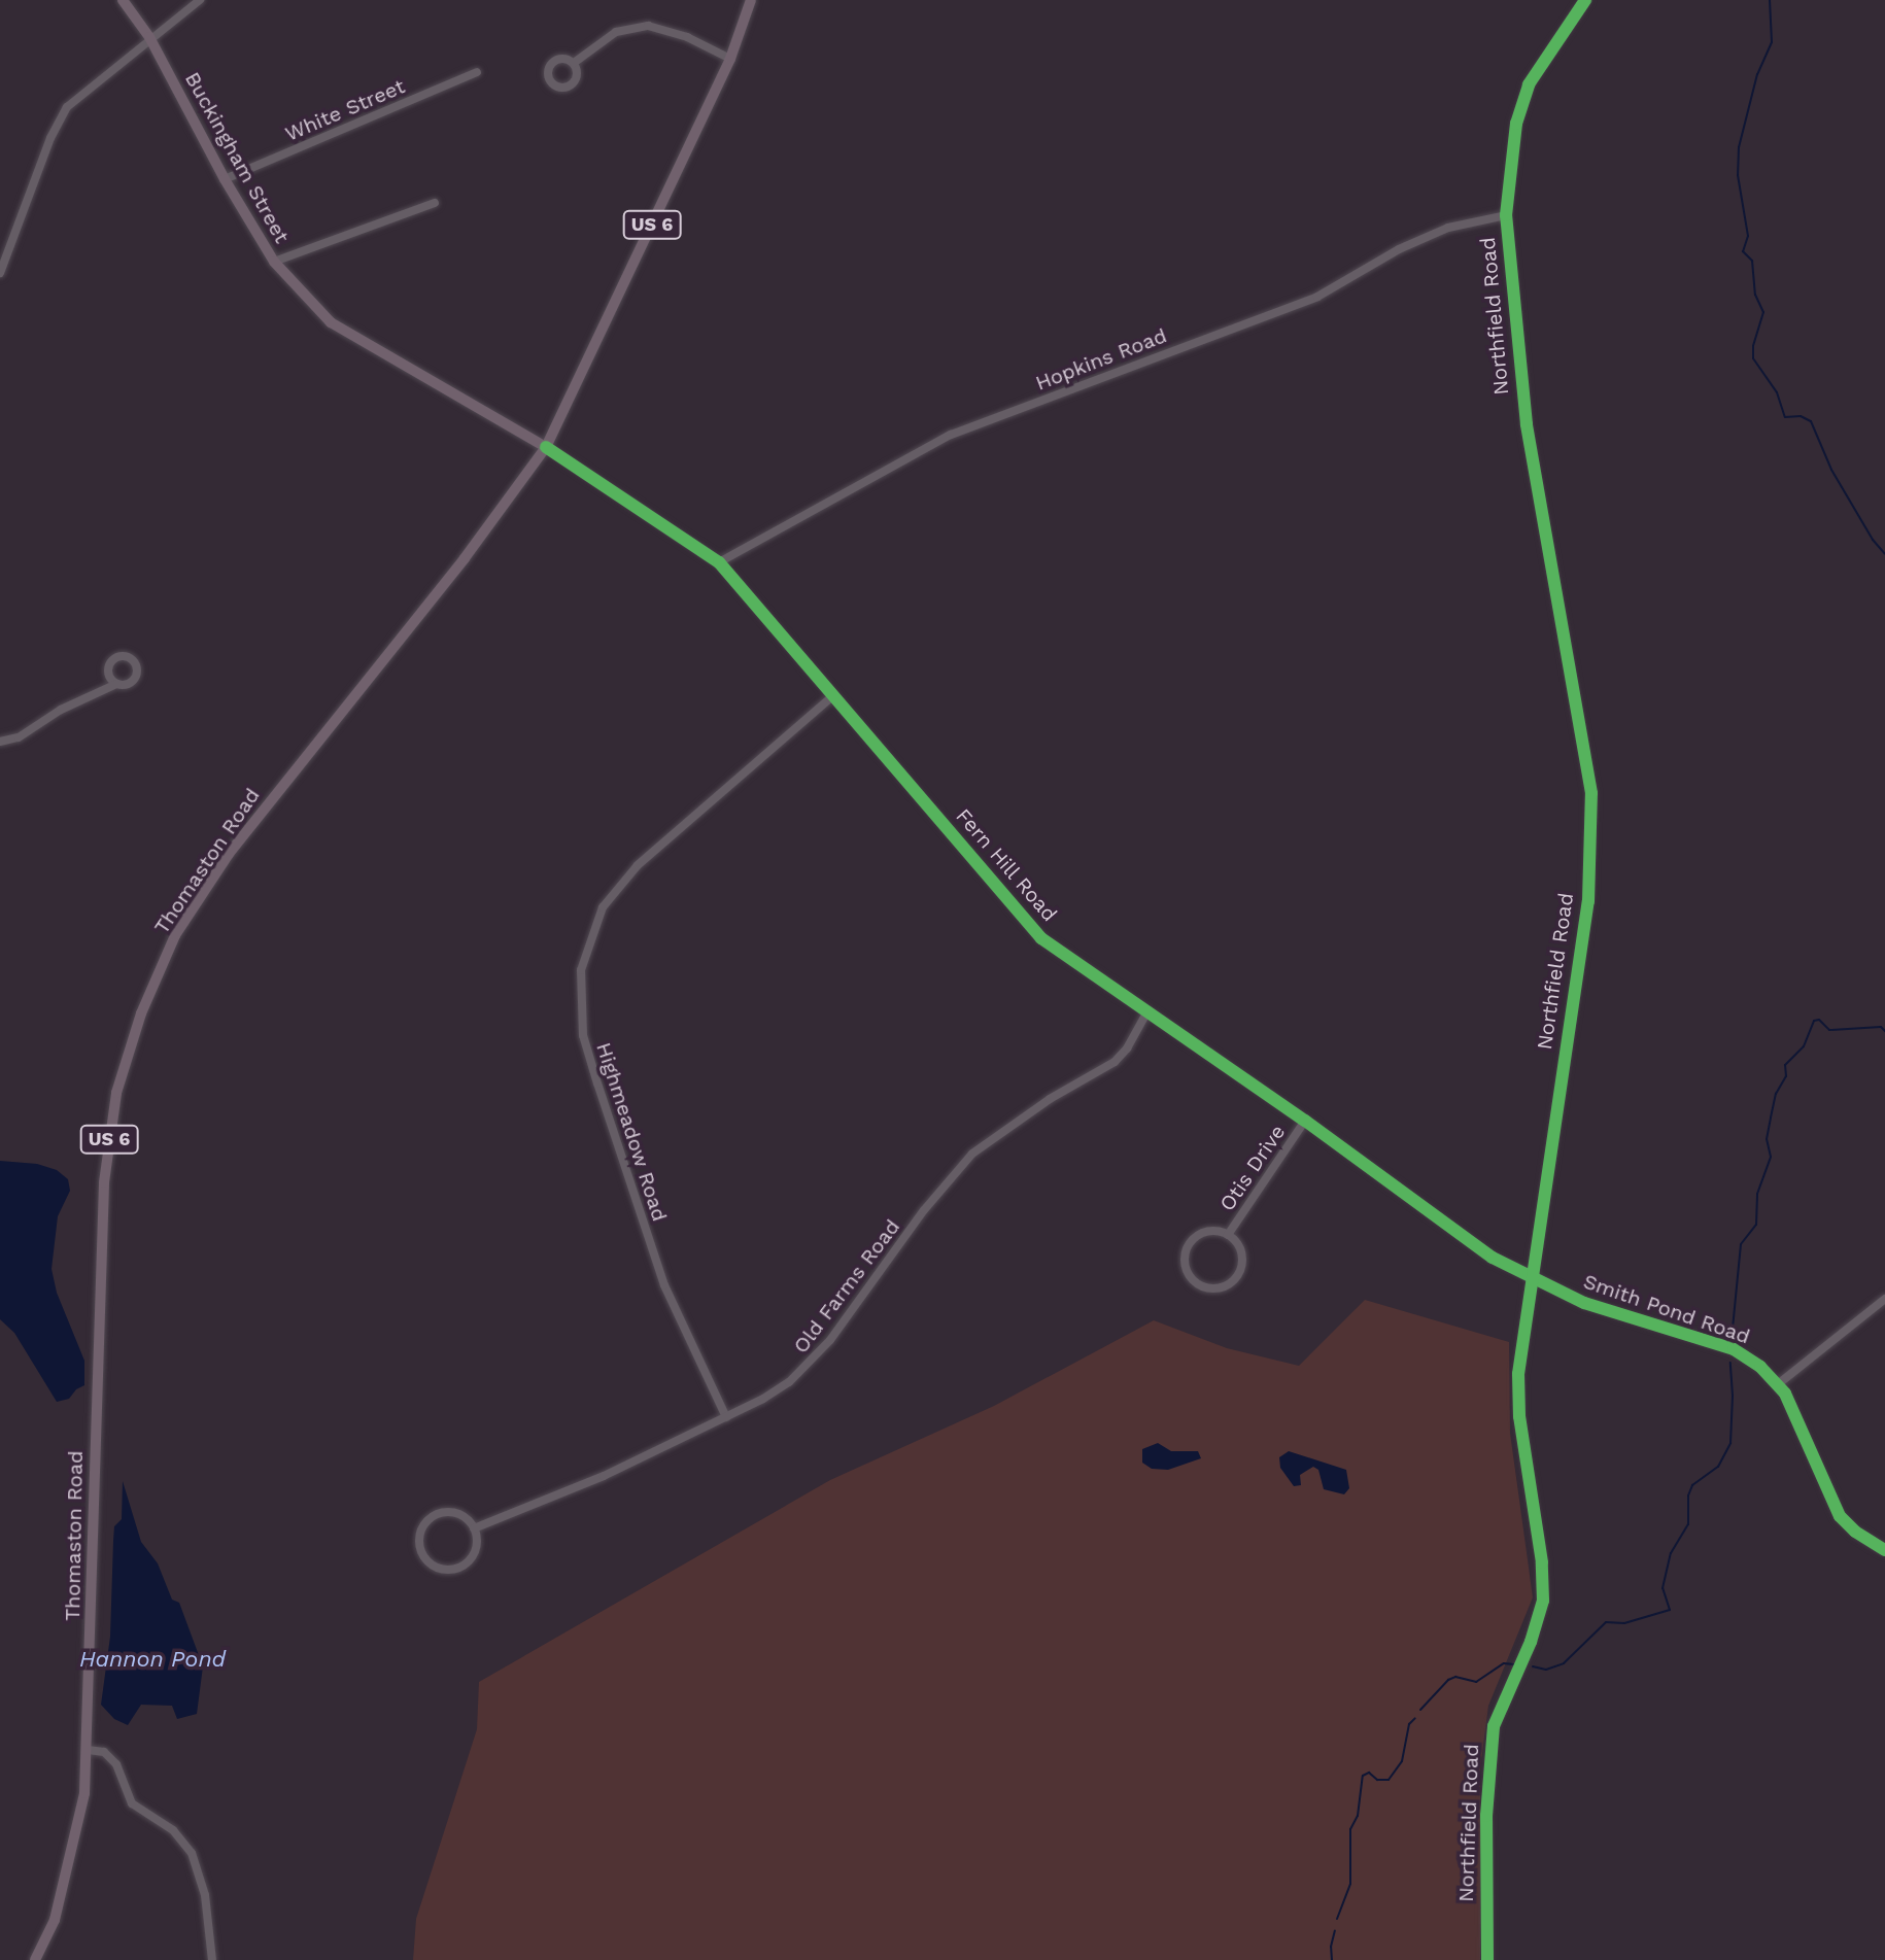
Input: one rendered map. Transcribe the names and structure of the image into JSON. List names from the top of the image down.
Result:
{
  "streets": {
    "main road": ["Buckingham Street", "US 6", "Thomaston Road"],
    "street": [
      "White Street",
      "Northfield Road",
      "Hopkins Road",
      "Fern Hill Road",
      "Highmeadow Road",
      "Otis Drive",
      "Old Farms Road",
      "Smith Pond Road"
    ]
  },
  "crossings": [
    ["White Street", "Buckingham Street"],
    ["Buckingham Street", "Thomaston Road"],
    ["Buckingham Street", "Fern Hill Road"],
    ["Northfield Road", "Hopkins Road"],
    ["Northfield Road", "Fern Hill Road"],
    ["Northfield Road", "Smith Pond Road"],
    ["Hopkins Road", "Fern Hill Road"],
    ["Thomaston Road", "Fern Hill Road"],
    ["Fern Hill Road", "Highmeadow Road"],
    ["Fern Hill Road", "Otis Drive"],
    ["Fern Hill Road", "Old Farms Road"],
    ["Fern Hill Road", "Smith Pond Road"],
    ["Highmeadow Road", "Old Farms Road"]
  ],
  "water": ["Hannon Pond"]
}
